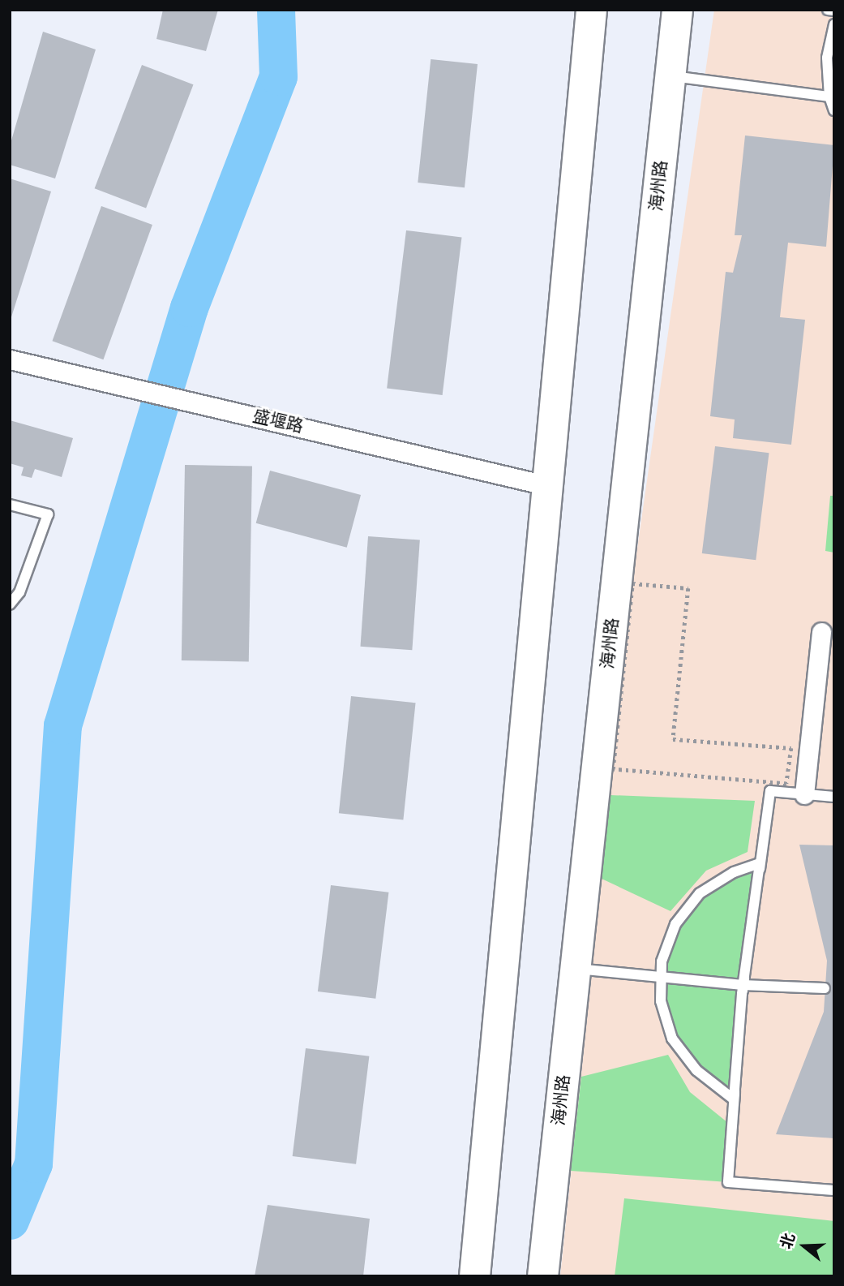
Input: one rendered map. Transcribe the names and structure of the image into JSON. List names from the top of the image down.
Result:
{
  "streets": {
    "main road": ["海州路"],
    "street": ["盛堰路"]
  },
  "north": "left"
}
